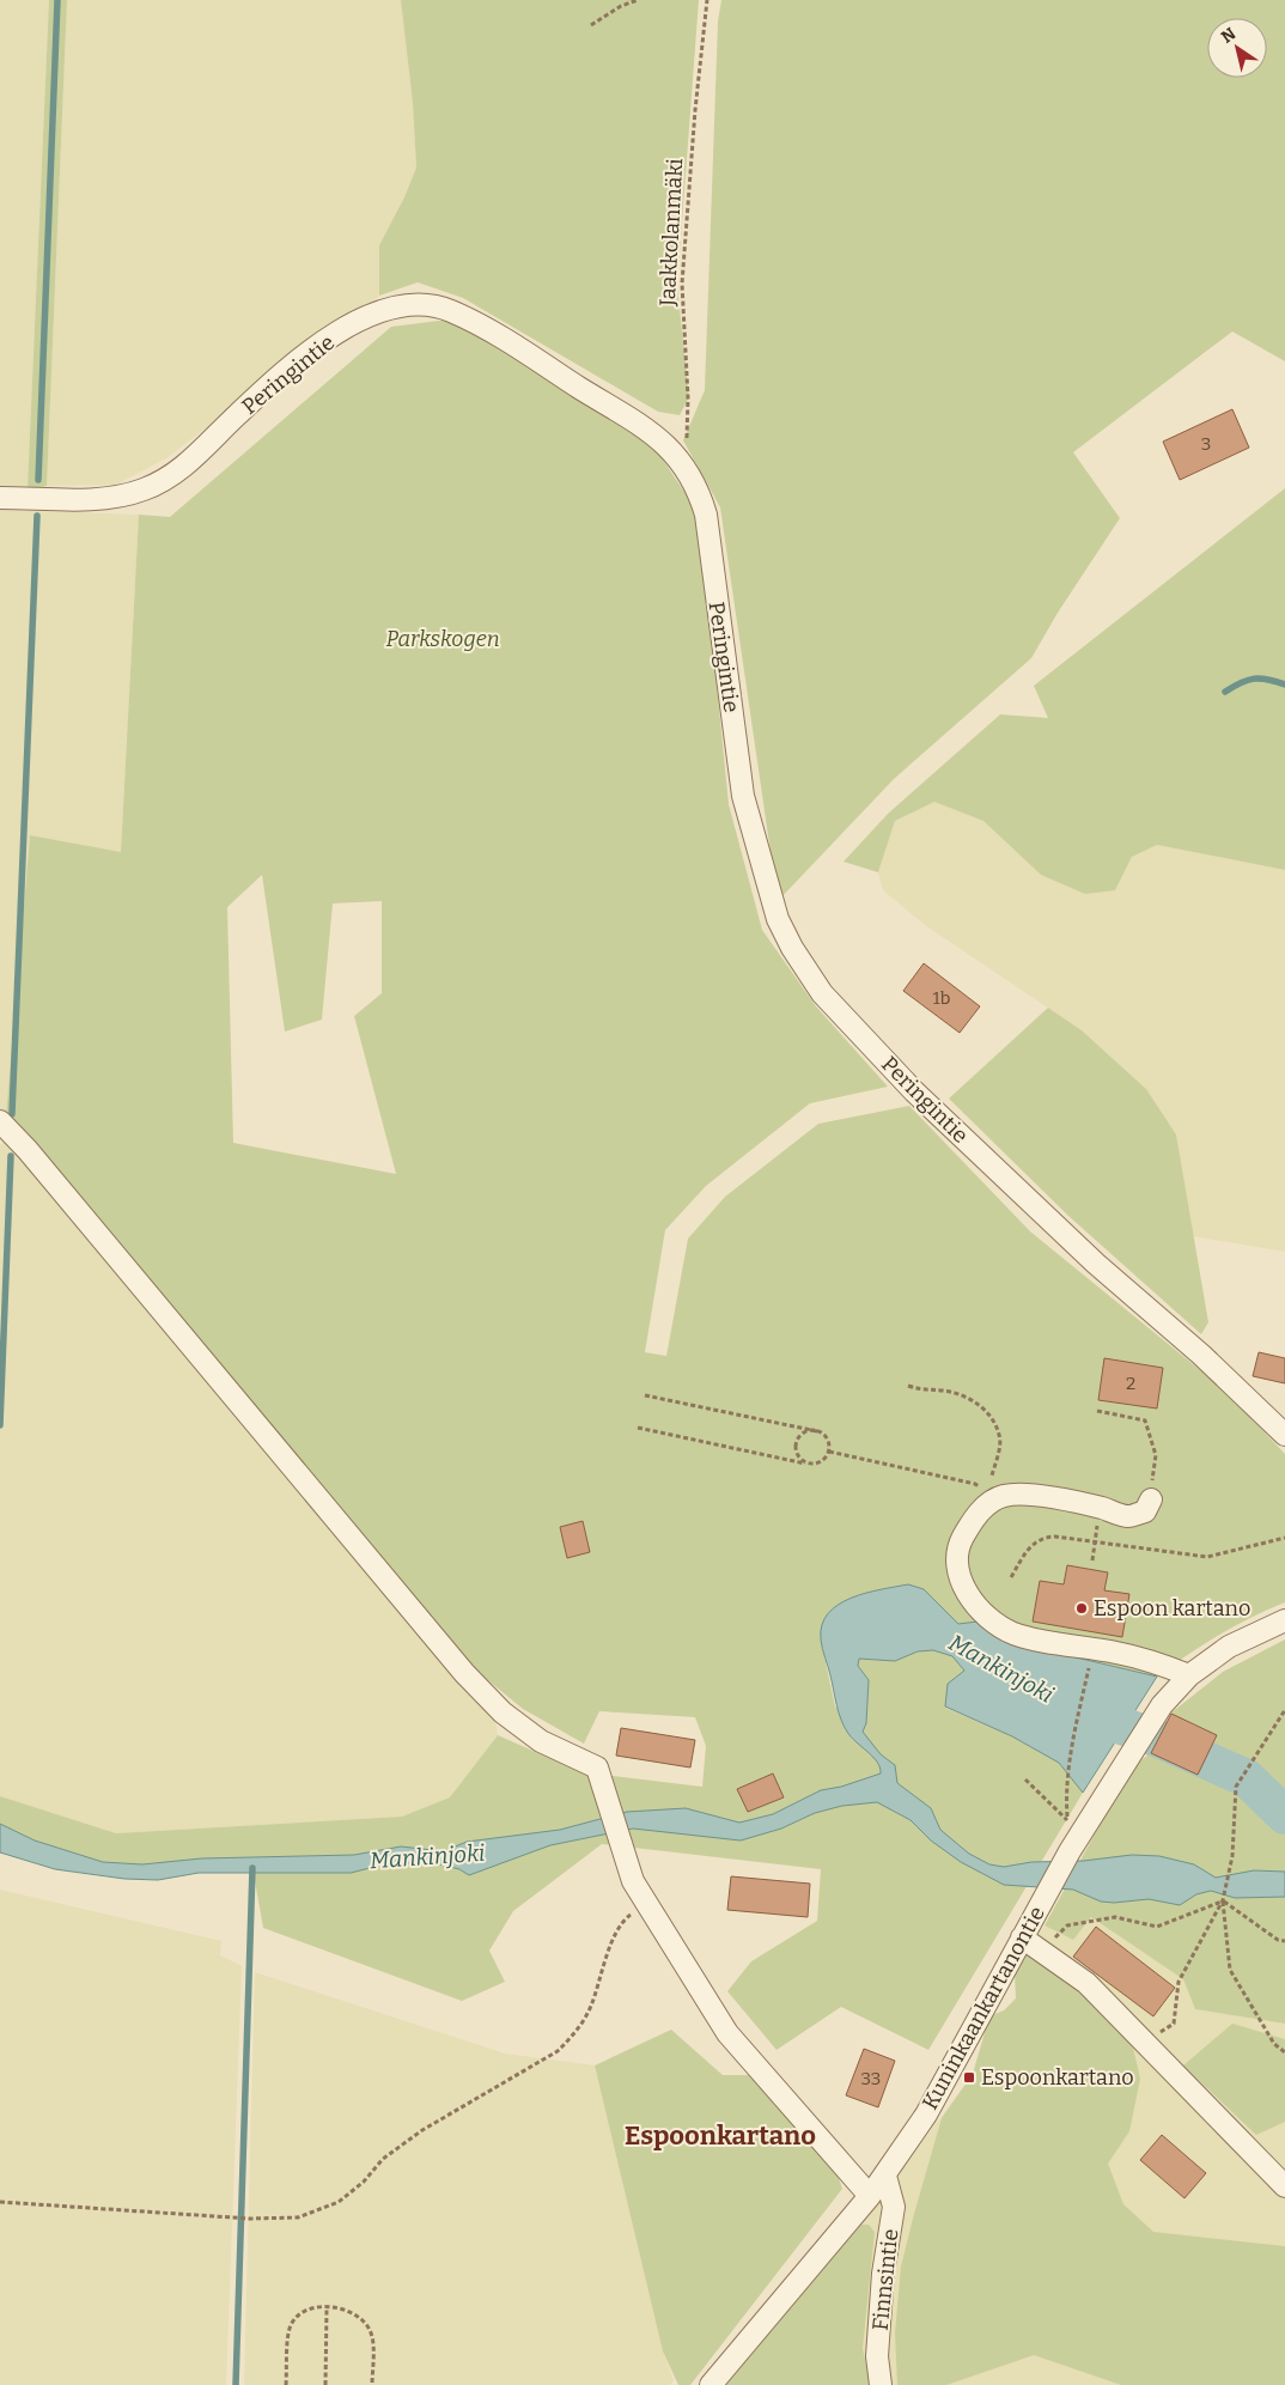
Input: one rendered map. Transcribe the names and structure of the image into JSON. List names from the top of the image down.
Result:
{
  "streets": {
    "street": ["Peringintie", "Kuninkaankartanontie", "Finnsintie"],
    "path": ["Jaakkolanmäki"]
  },
  "crossings": [
    ["Jaakkolanmäki", "Peringintie"],
    ["Kuninkaankartanontie", "Finnsintie"]
  ],
  "districts": ["Espoonkartano"],
  "water": ["Mankinjoki"],
  "parks": ["Parkskogen"],
  "places": {
    "other": ["Espoon kartano"],
    "transit": ["Espoonkartano"]
  },
  "house_numbers": [
    "3",
    "1b",
    "2",
    "33"
  ],
  "north": "top left"
}
